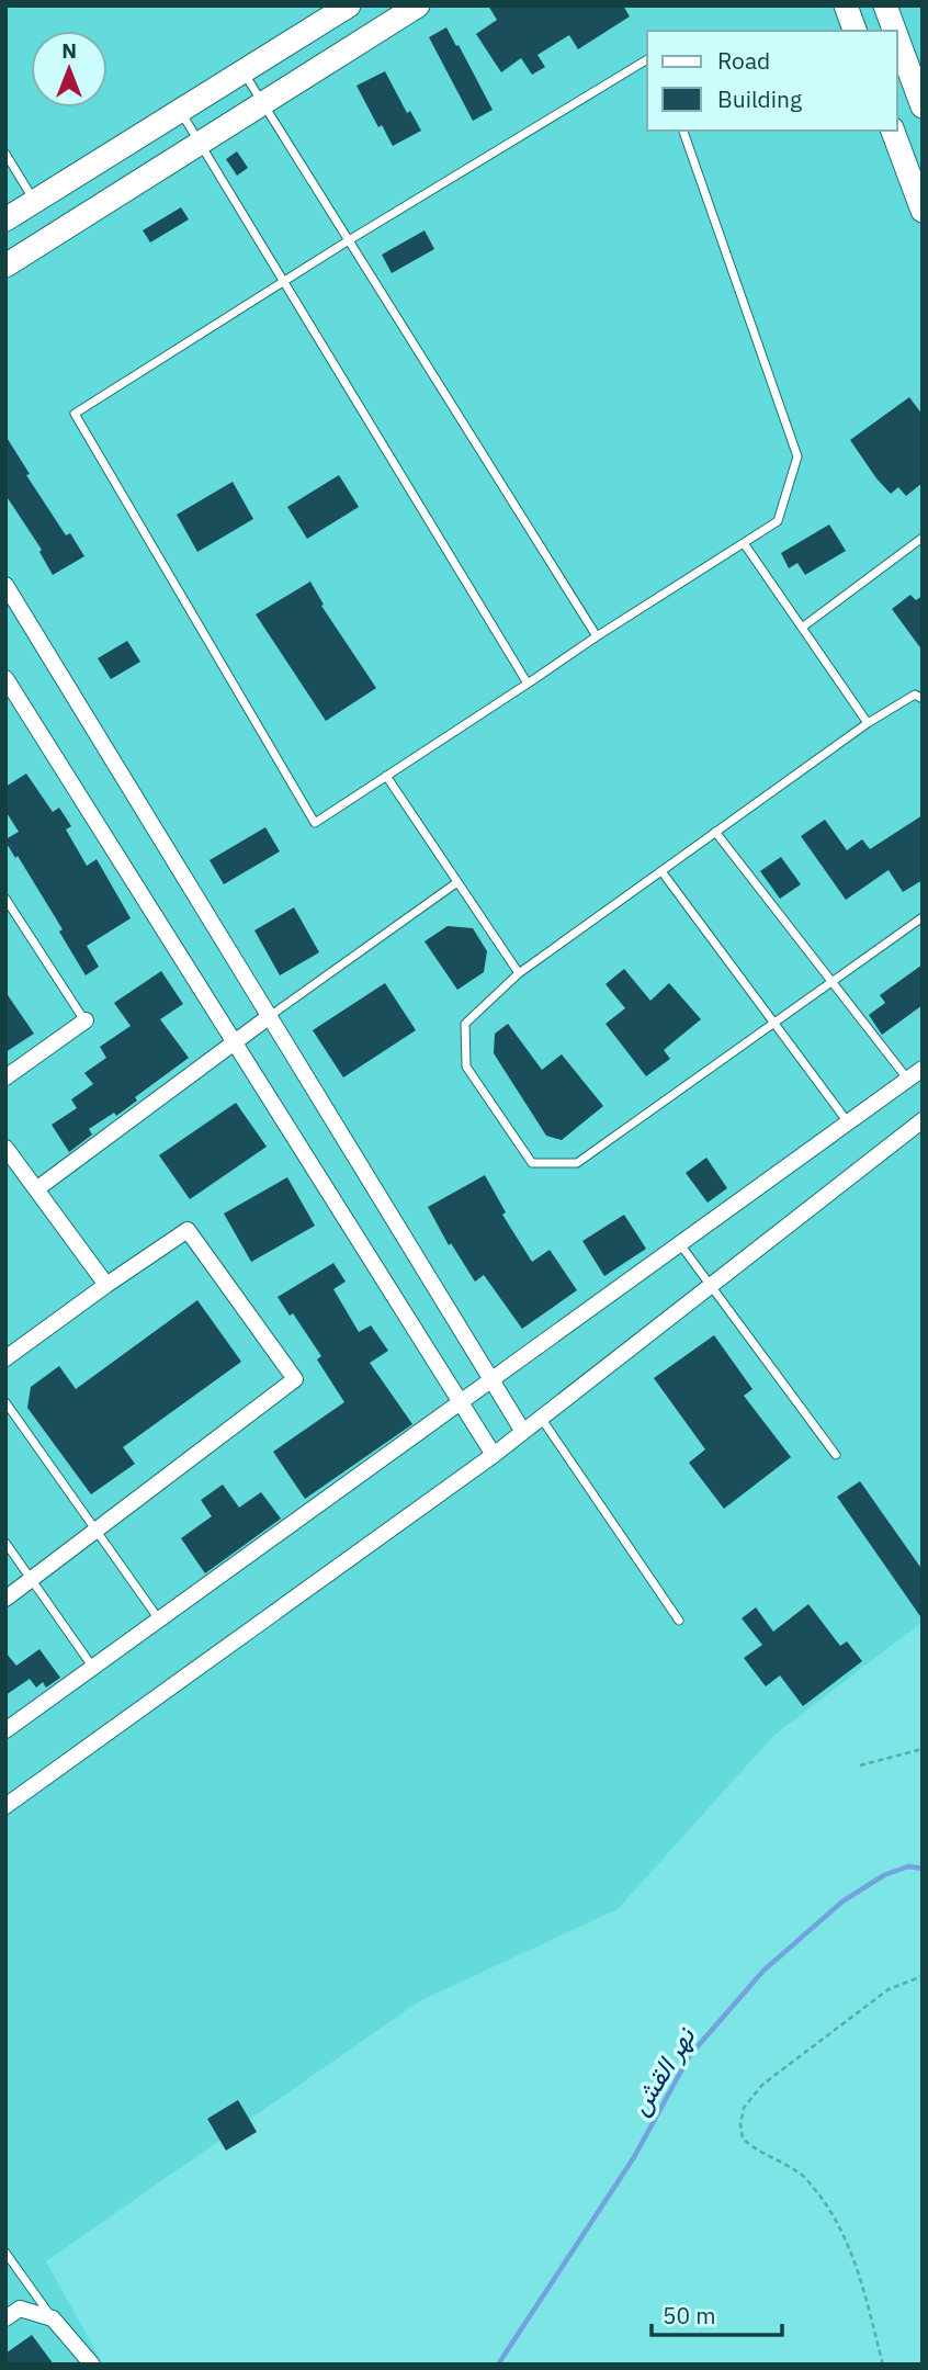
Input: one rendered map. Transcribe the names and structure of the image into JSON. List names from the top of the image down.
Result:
{
  "water": ["نهر القش"],
  "legend": ["Road", "Building"],
  "scale_bar": "50 m",
  "north": "top"
}
